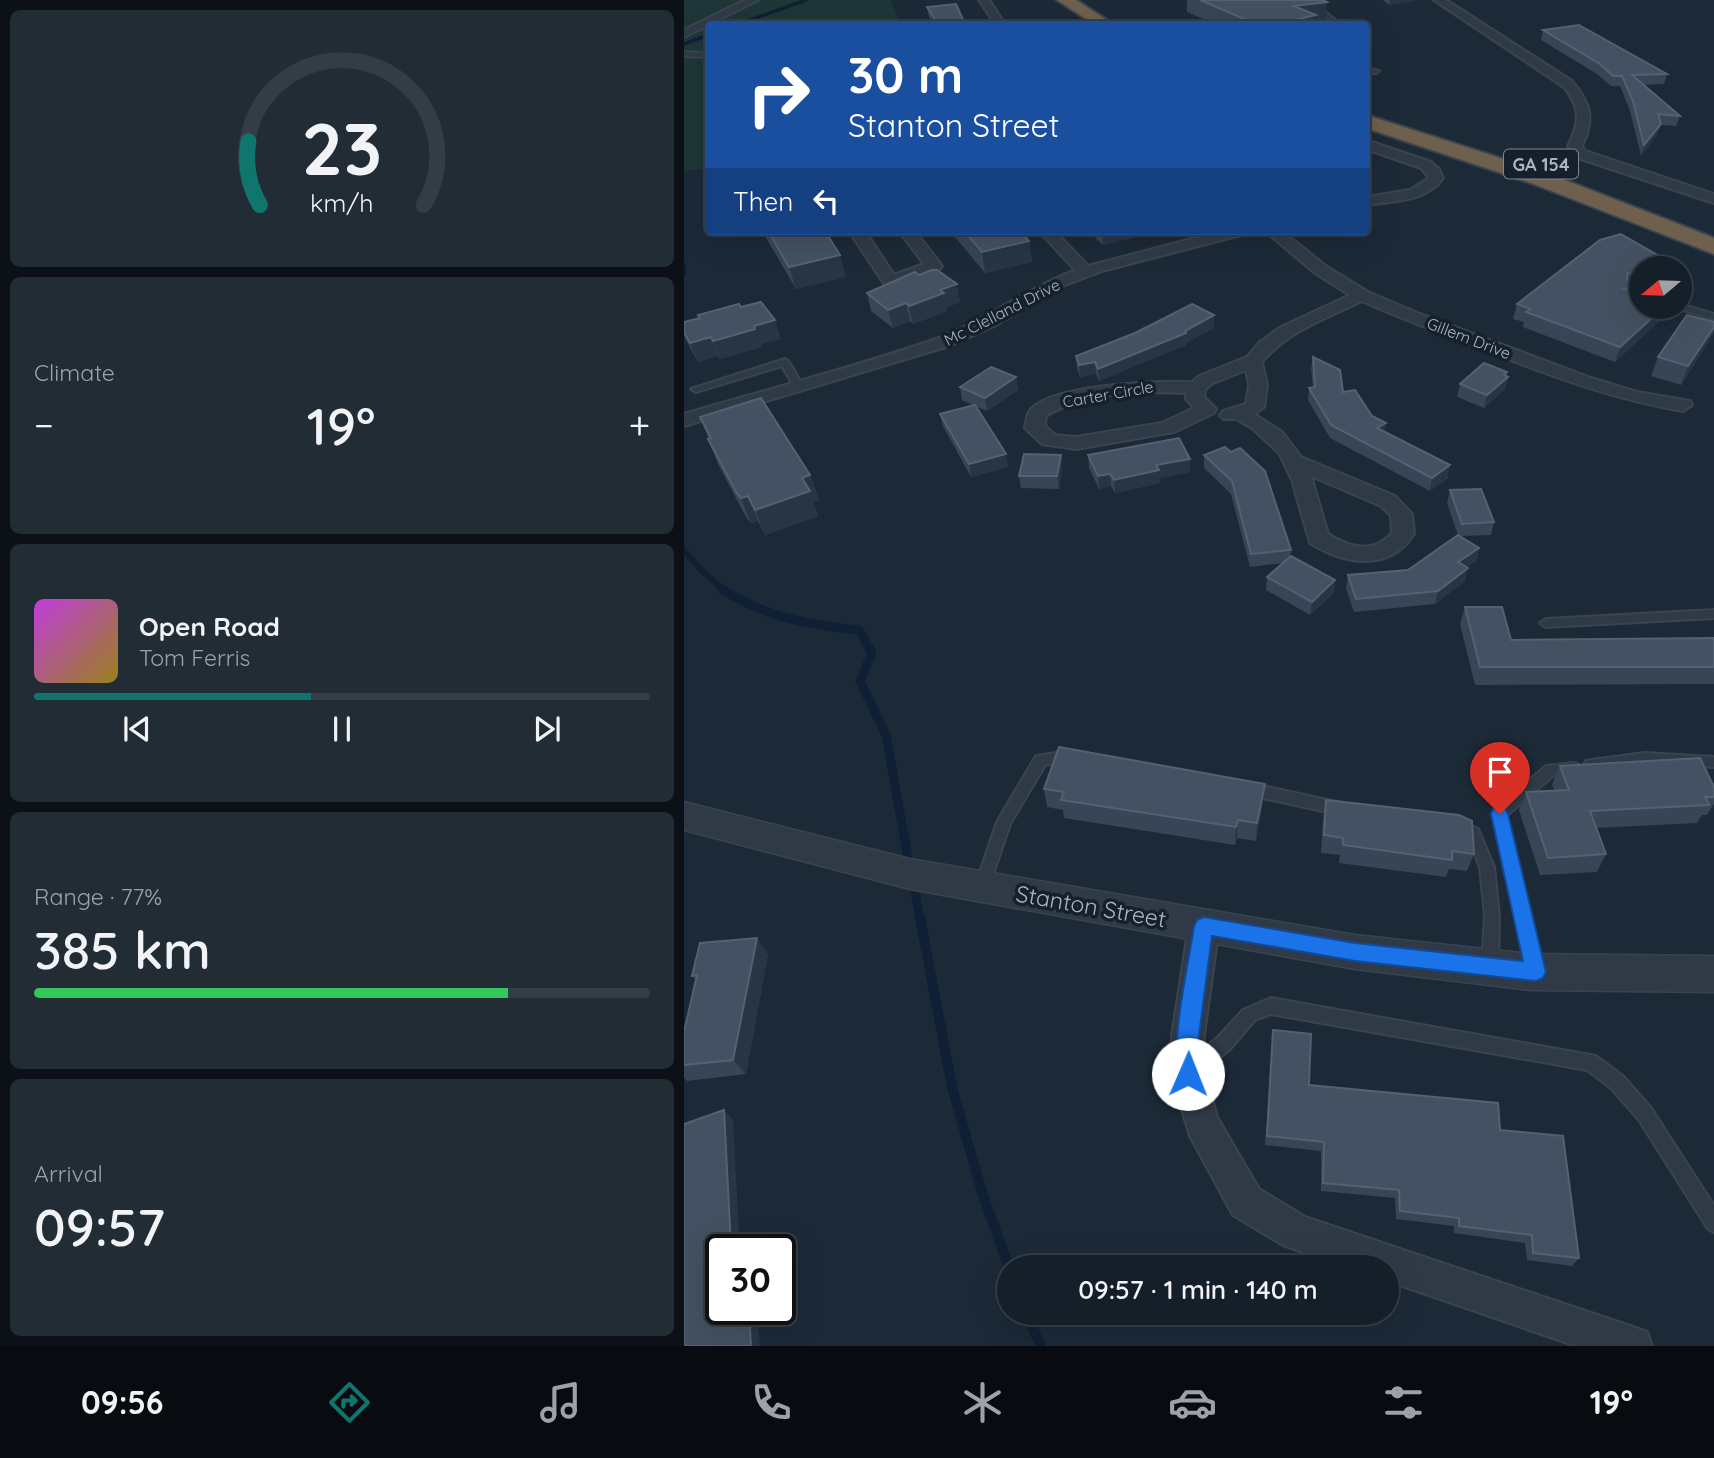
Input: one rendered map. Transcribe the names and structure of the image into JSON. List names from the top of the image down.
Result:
{
  "streets": {
    "highway": ["GA 154"],
    "street": [
      "Mc Clelland Drive",
      "Gillem Drive",
      "Carter Circle",
      "Stanton Street"
    ]
  },
  "crossings": [
    ["Gillem Drive", "Carter Circle"]
  ],
  "north": "left",
  "page": {
    "turn": ["30 m", "Stanton Street"],
    "then": "Then",
    "tile": [
      "Climate",
      ["Range · 77%", "385 km"],
      ["Arrival", "09:57"]
    ],
    "heat": ["−", "19°", "+"],
    "song": ["Open Road", "Tom Ferris"],
    "limit": "30",
    "trip": "09:57 · 1 min · 140 m",
    "tabs": ["09:56", "19°"],
    "gauge": ["23", "km/h"]
  }
}
